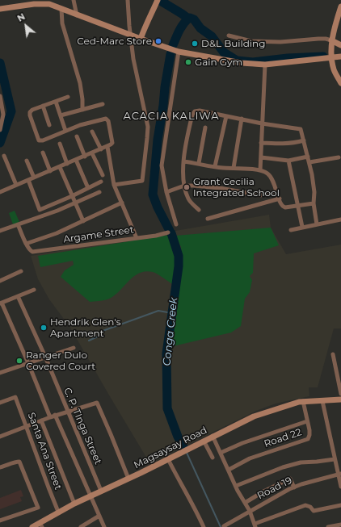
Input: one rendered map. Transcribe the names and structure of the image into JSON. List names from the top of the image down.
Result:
{
  "streets": {
    "main road": ["Magsaysay Road"],
    "street": [
      "Argame Street",
      "C. P. TInga Street",
      "Road 22",
      "Santa Ana Street",
      "Road 19"
    ]
  },
  "crossings": [
    ["C. P. TInga Street", "Magsaysay Road"],
    ["Road 22", "Magsaysay Road"],
    ["Magsaysay Road", "Santa Ana Street"]
  ],
  "districts": ["ACACIA KALIWA"],
  "water": ["Conga Creek"],
  "places": [
    "Ced-Marc Store",
    "D&L Building",
    "Gain Gym",
    "Grant Cecilia Integrated School",
    "Hendrik Glen's Apartment",
    "Ranger Dulo Covered Court"
  ],
  "north": "top left"
}
